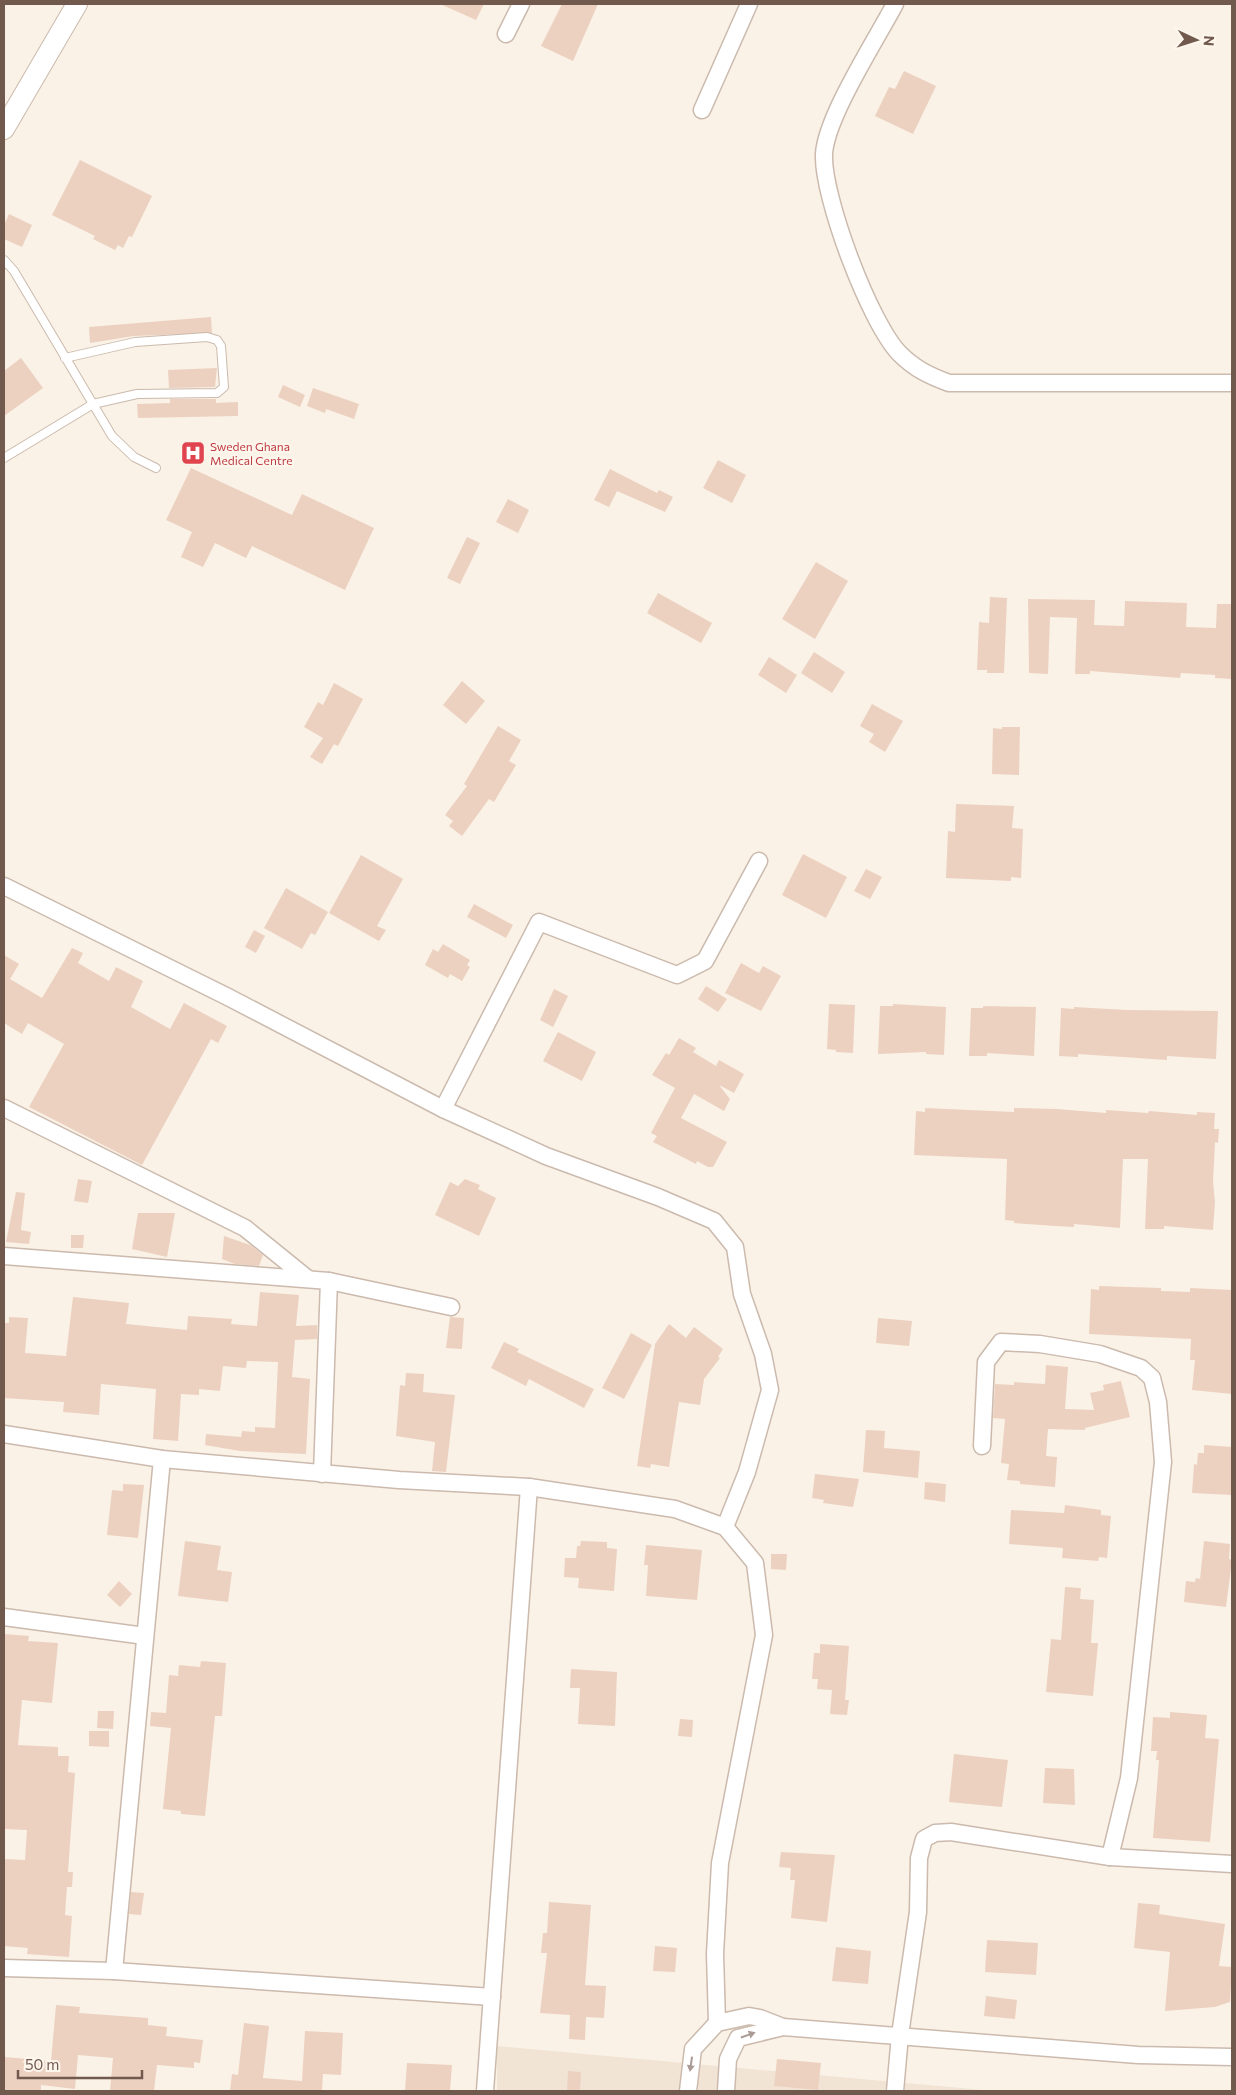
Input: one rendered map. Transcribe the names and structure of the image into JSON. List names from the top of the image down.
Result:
{
  "places": {
    "hospital": ["Sweden Ghana Medical Centre"]
  },
  "scale_bar": "50 m",
  "north": "right"
}
